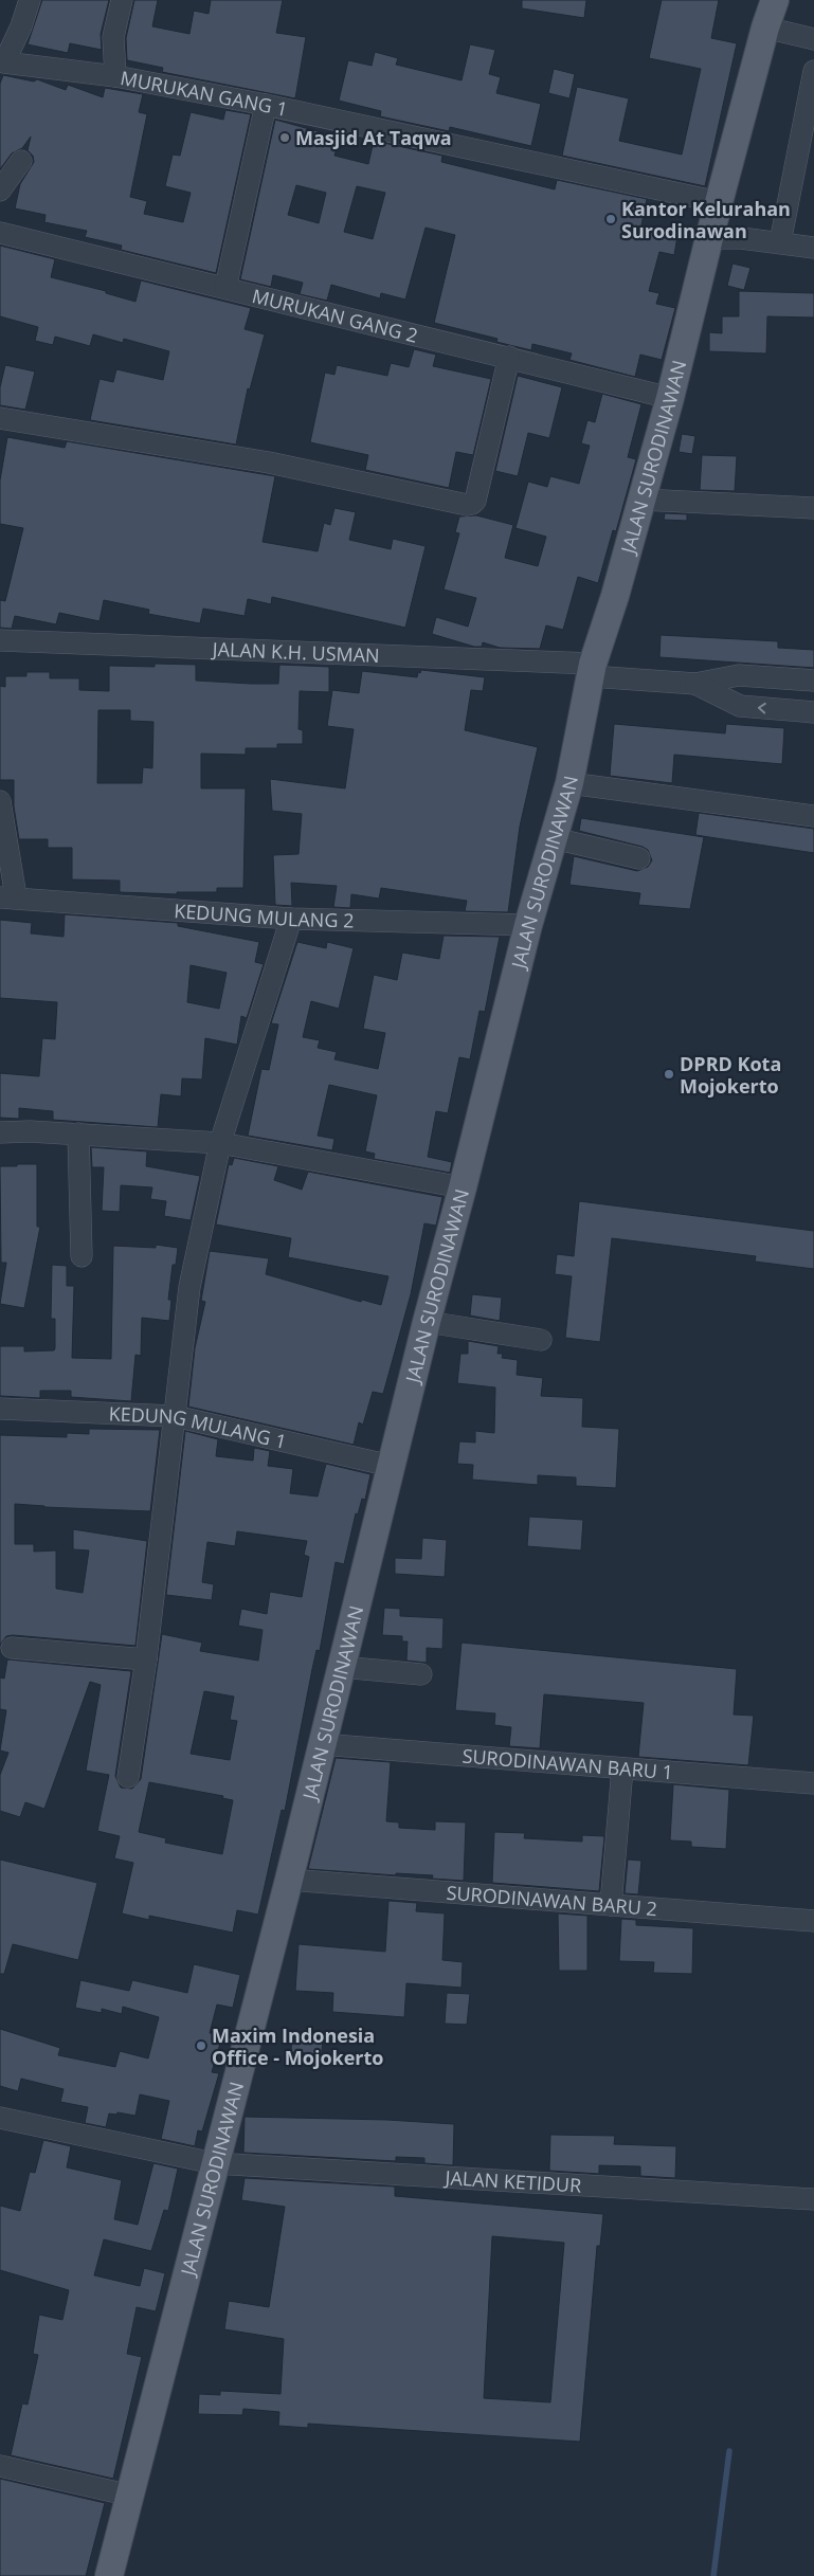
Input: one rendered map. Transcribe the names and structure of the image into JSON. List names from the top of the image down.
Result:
{
  "streets": {
    "main road": ["JALAN SURODINAWAN"],
    "street": [
      "MURUKAN GANG 1",
      "MURUKAN GANG 2",
      "JALAN K.H. USMAN",
      "KEDUNG MULANG 2",
      "KEDUNG MULANG 1",
      "SURODINAWAN BARU 1",
      "SURODINAWAN BARU 2",
      "JALAN KETIDUR"
    ]
  },
  "crossings": [
    ["MURUKAN GANG 1", "JALAN SURODINAWAN"],
    ["MURUKAN GANG 2", "JALAN SURODINAWAN"],
    ["JALAN SURODINAWAN", "JALAN K.H. USMAN"],
    ["JALAN SURODINAWAN", "KEDUNG MULANG 2"],
    ["JALAN SURODINAWAN", "KEDUNG MULANG 1"],
    ["JALAN SURODINAWAN", "SURODINAWAN BARU 1"],
    ["JALAN SURODINAWAN", "SURODINAWAN BARU 2"],
    ["JALAN SURODINAWAN", "JALAN KETIDUR"]
  ],
  "places": [
    "Masjid At Taqwa",
    "Kantor Kelurahan Surodinawan",
    "DPRD Kota Mojokerto",
    "Maxim Indonesia Office - Mojokerto"
  ]
}
